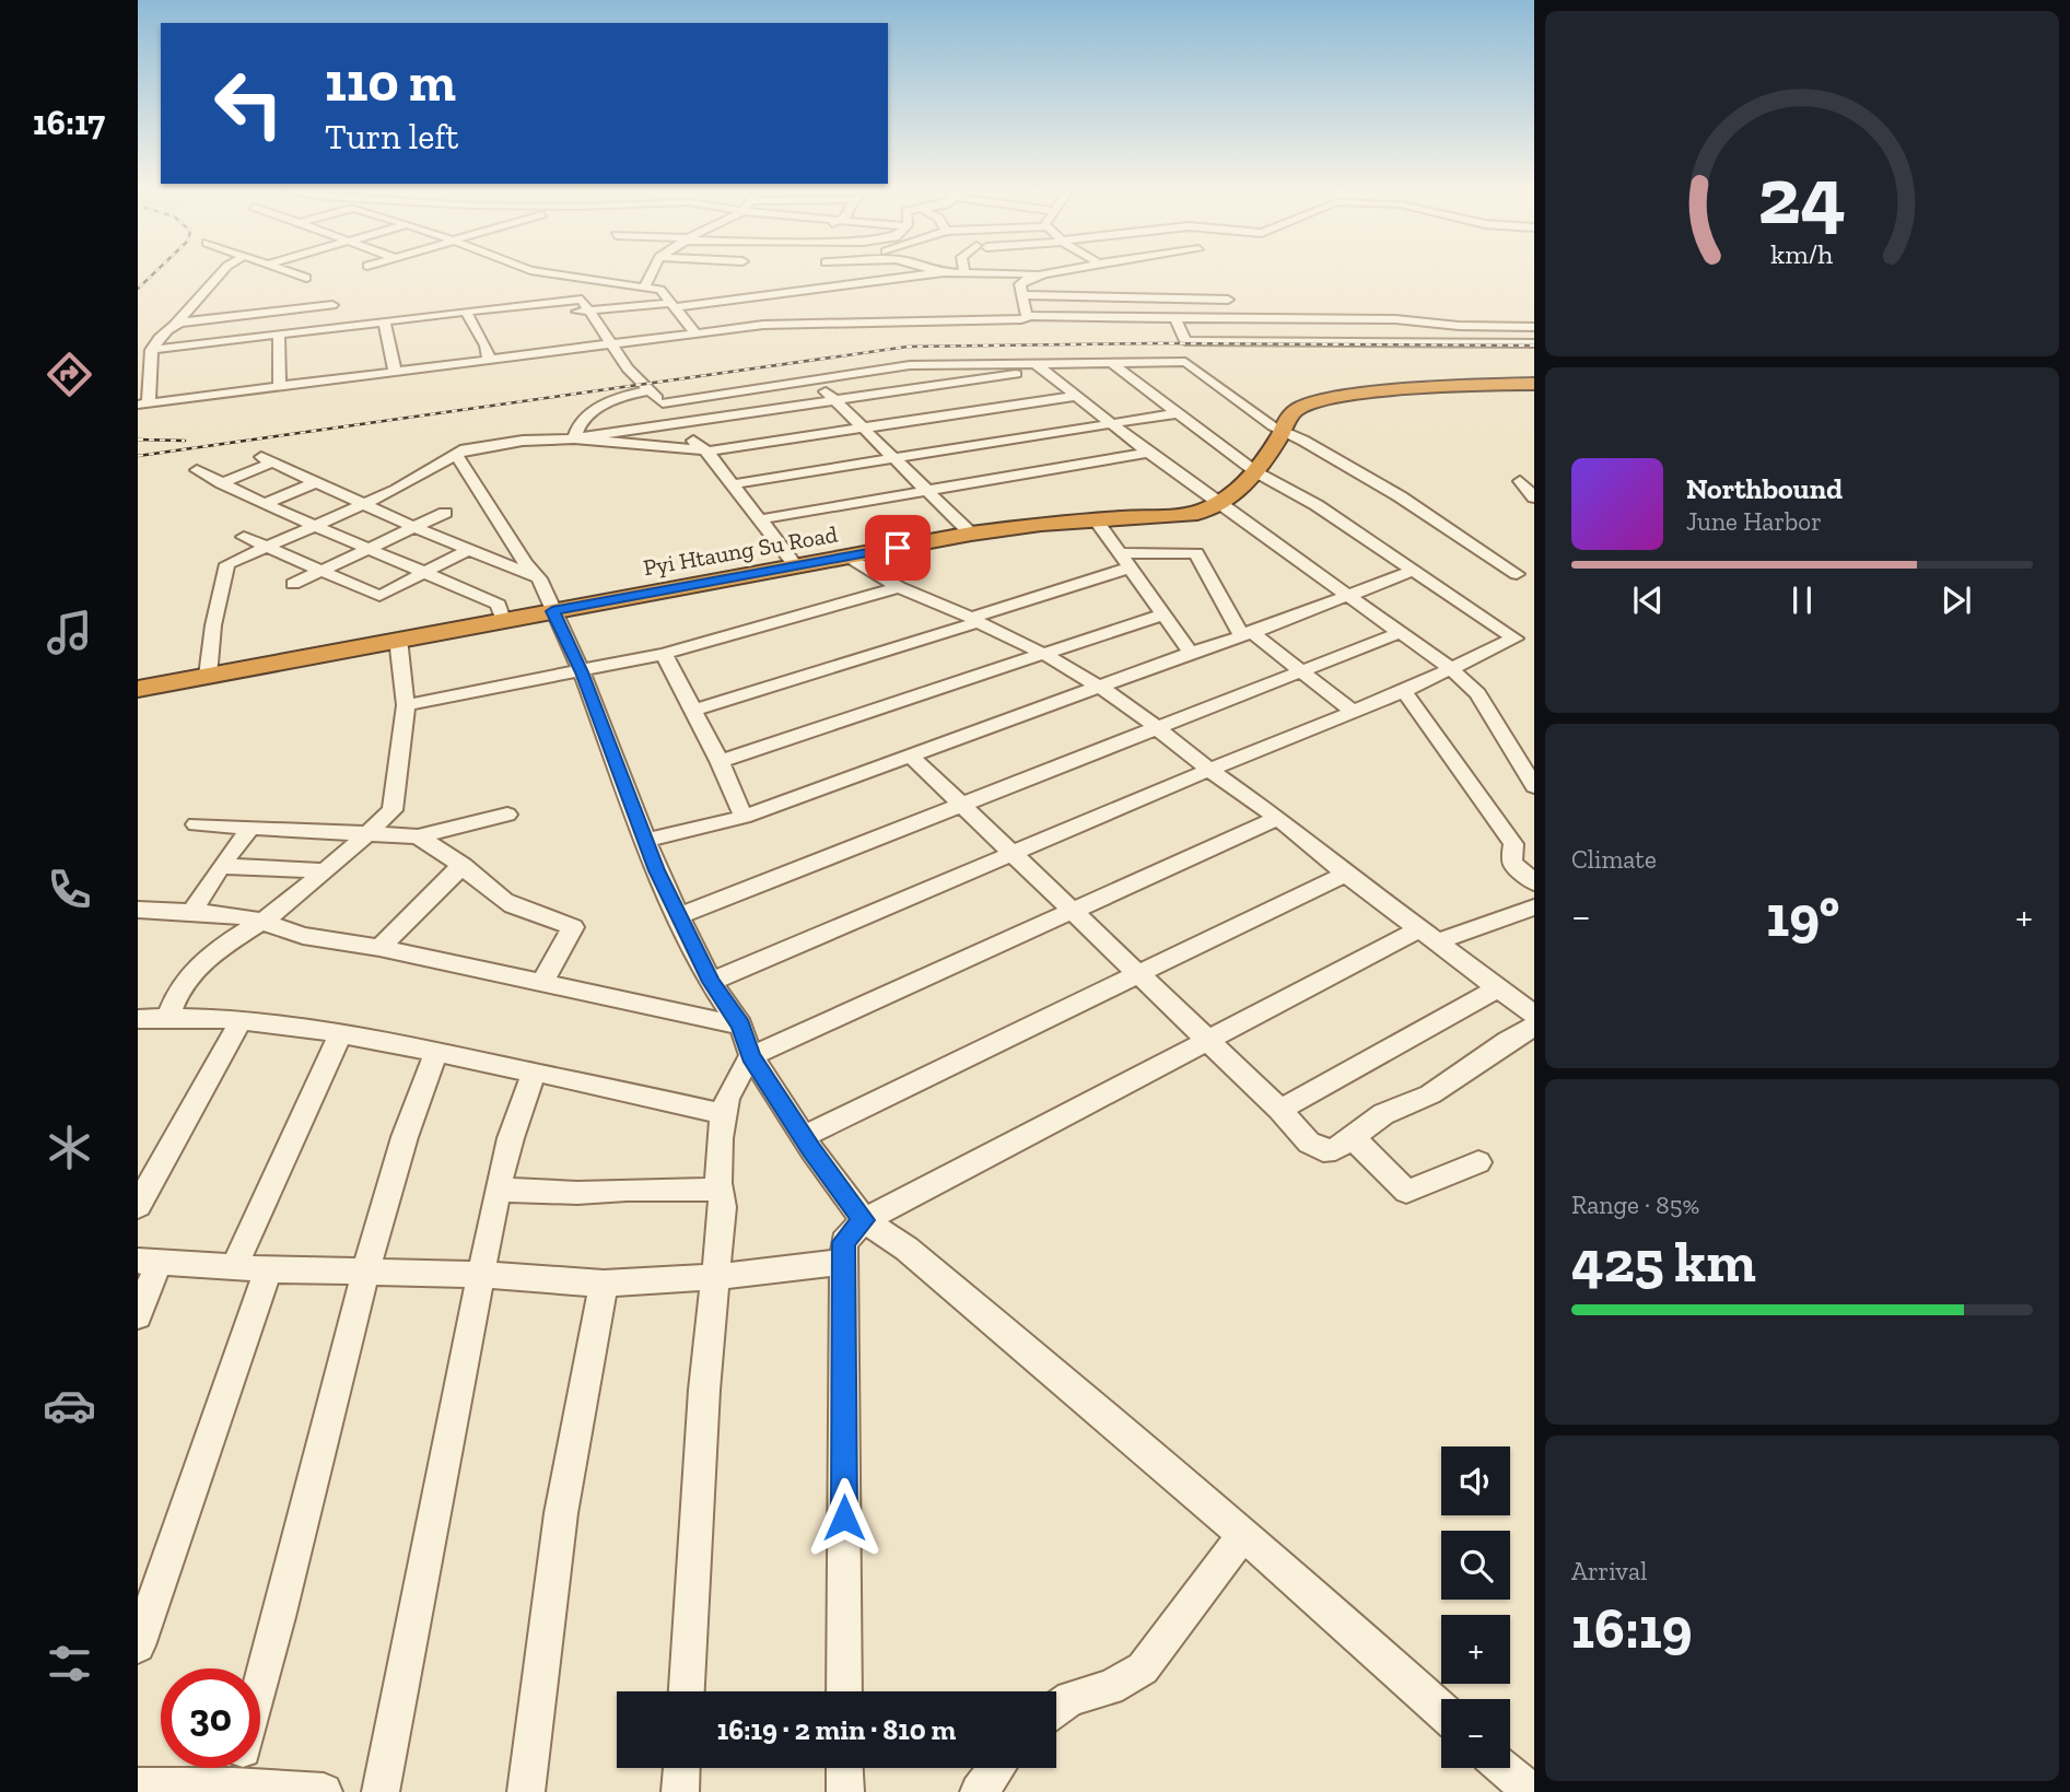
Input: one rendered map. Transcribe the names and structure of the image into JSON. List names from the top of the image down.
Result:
{
  "streets": {
    "highway": ["Pyi Htaung Su Road"]
  },
  "page": {
    "tabs": "16:17",
    "turn": ["110 m", "Turn left"],
    "song": ["Northbound", "June Harbor"],
    "tile": [
      "Climate",
      ["Range · 85%", "425 km"],
      ["Arrival", "16:19"]
    ],
    "heat": ["−", "19°", "+"],
    "map_buttons": ["+", "−"],
    "limit": "30",
    "trip": "16:19 · 2 min · 810 m",
    "gauge": ["24", "km/h"]
  }
}
